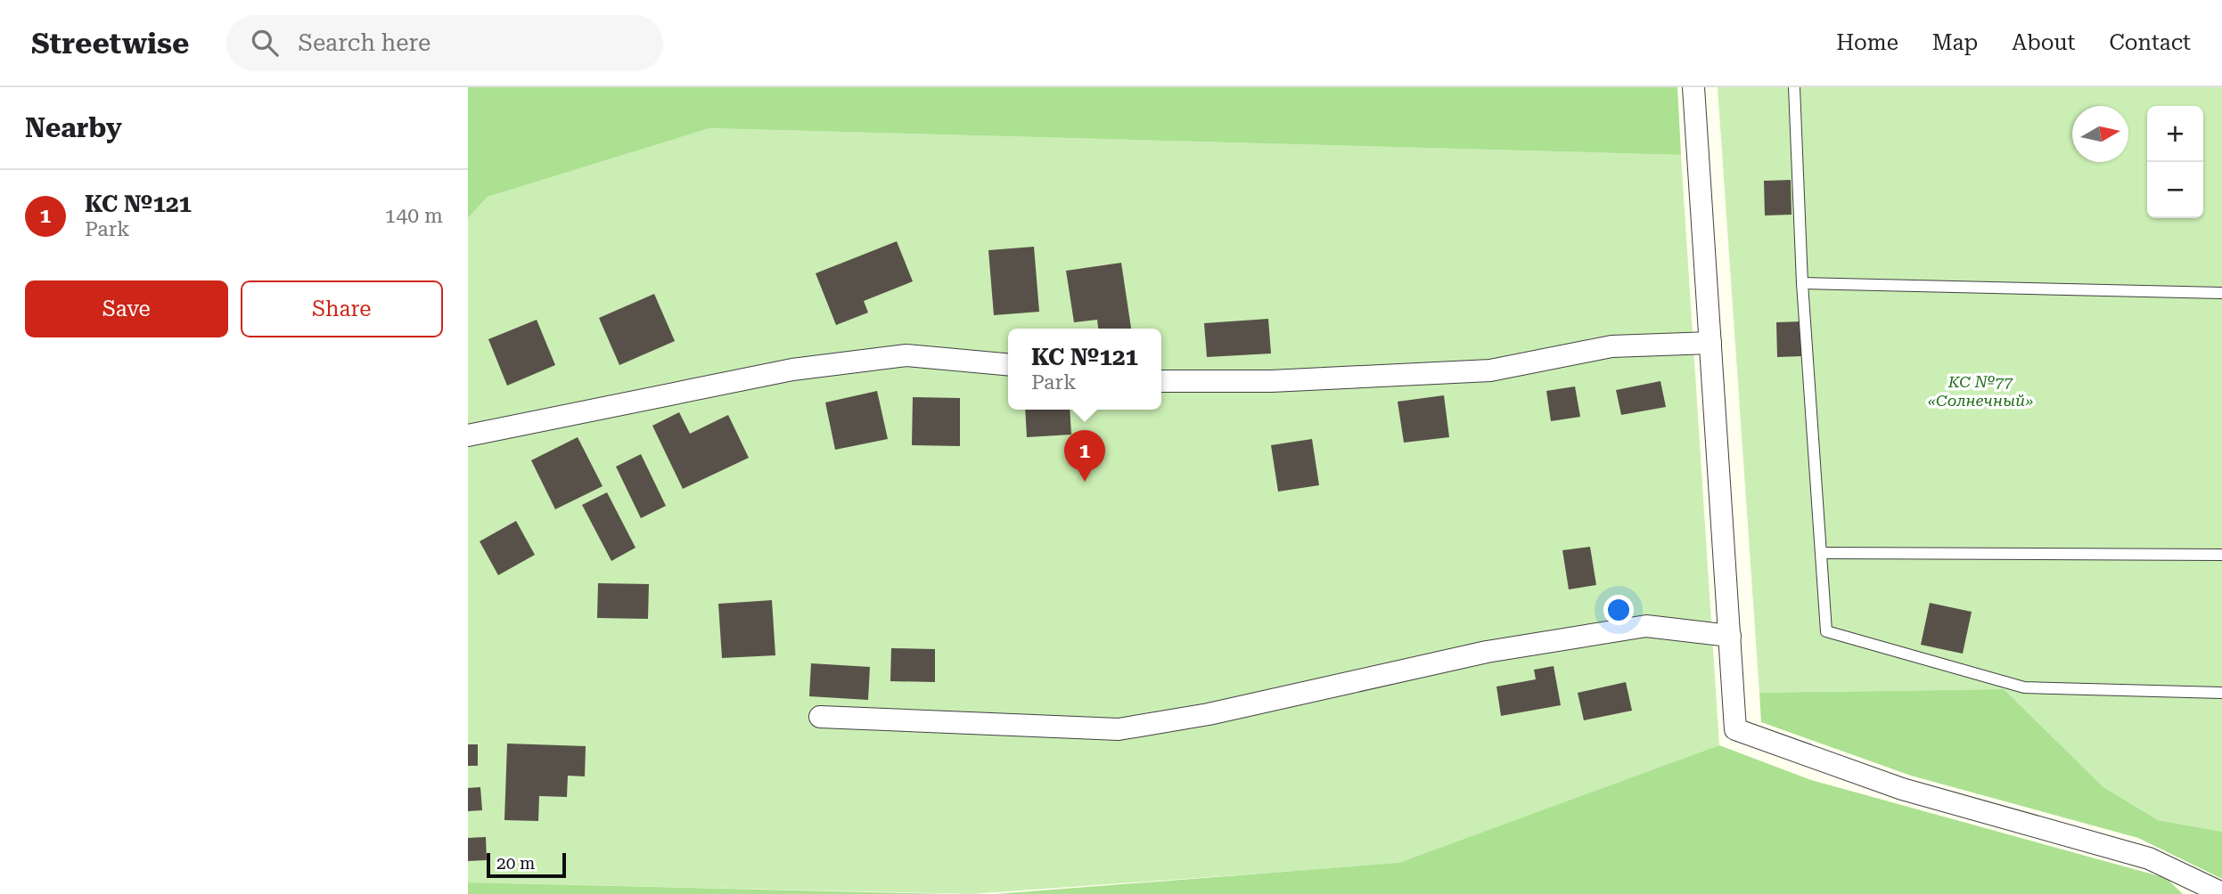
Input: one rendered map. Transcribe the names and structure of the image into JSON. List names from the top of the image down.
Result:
{
  "parks": ["КС №77 «Солнечный»"],
  "scale_bar": "20 m",
  "north": "right",
  "page": {
    "header": "Streetwise",
    "search": "Search here",
    "nav": [
      "Home",
      "Map",
      "About",
      "Contact"
    ],
    "heading": "Nearby",
    "map_buttons": ["+", "−"],
    "list": [
      {
        "mark": "1",
        "name": "КС №121",
        "note": "Park",
        "value": "140 m"
      }
    ],
    "buttons": ["Save", "Share"],
    "popup": ["КС №121", "Park"],
    "pins": "1",
    "scale": "20 m"
  }
}
